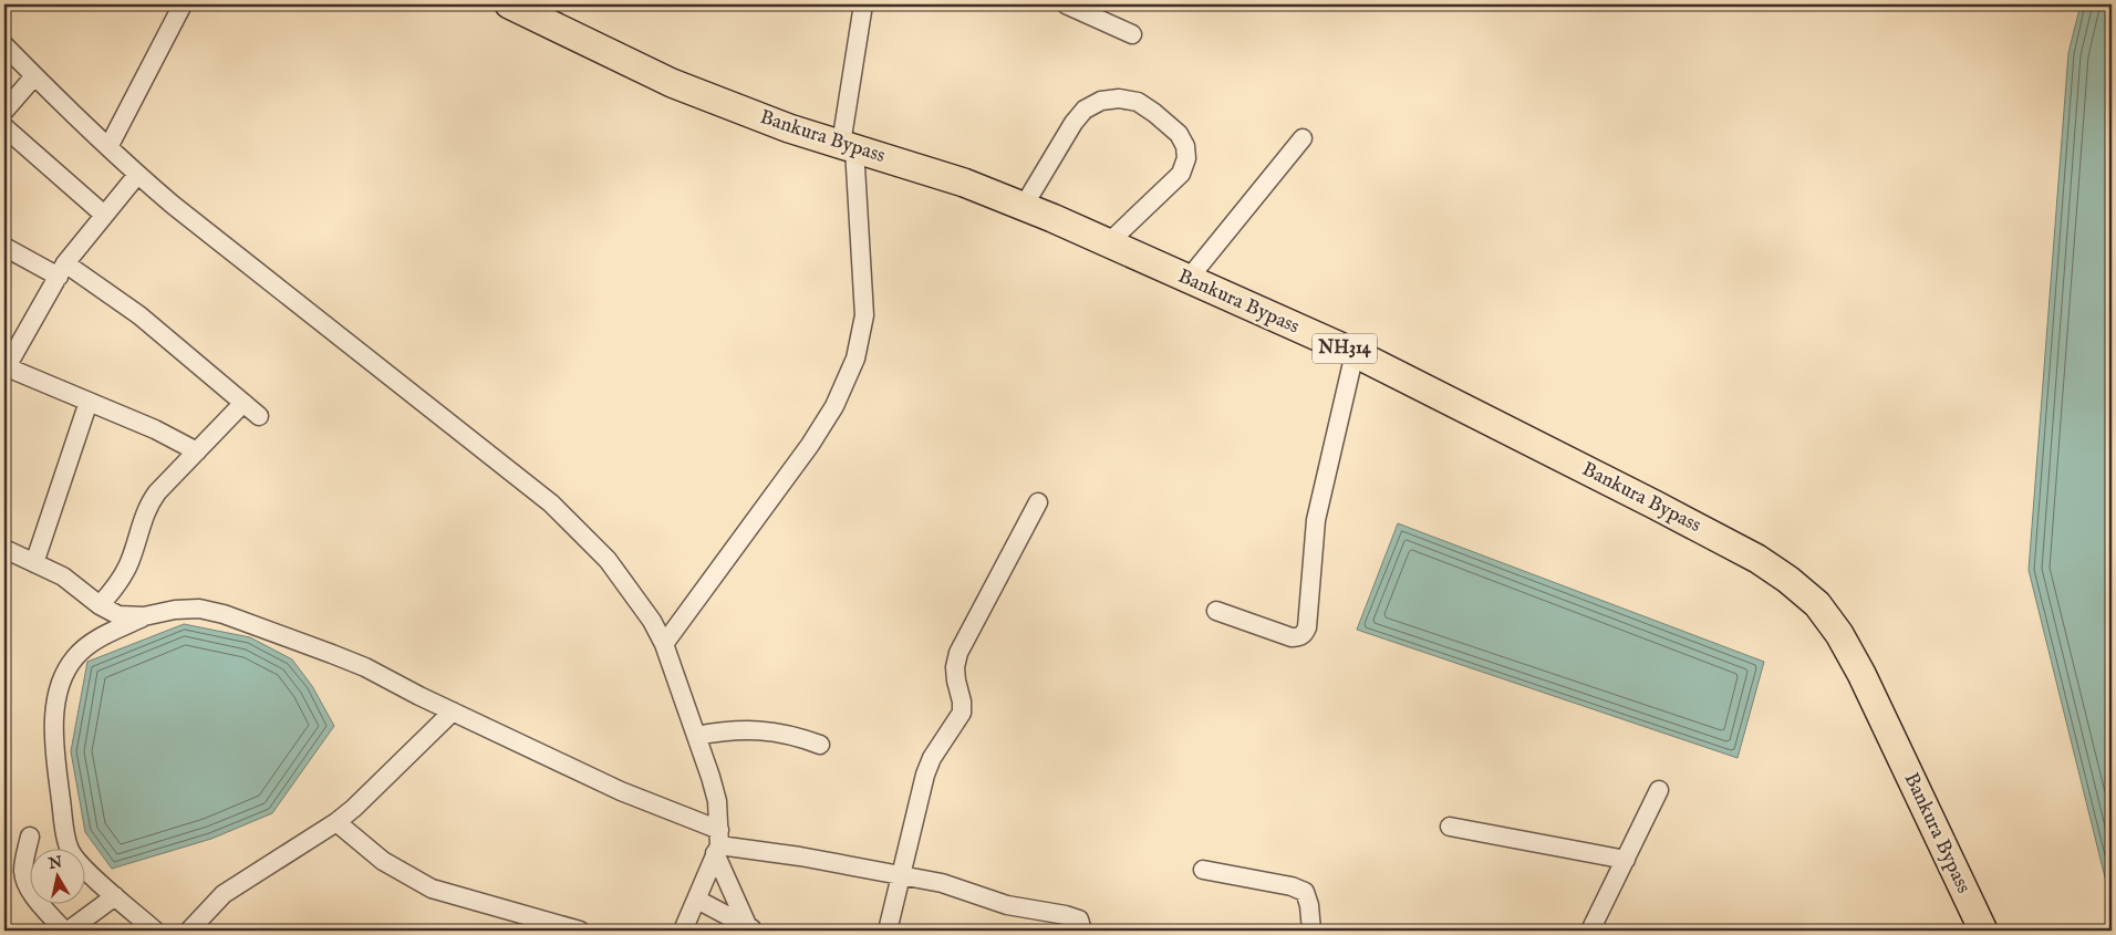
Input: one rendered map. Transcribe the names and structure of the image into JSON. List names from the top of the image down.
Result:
{
  "streets": {
    "highway": ["Bankura Bypass", "NH314"]
  },
  "north": "top"
}
